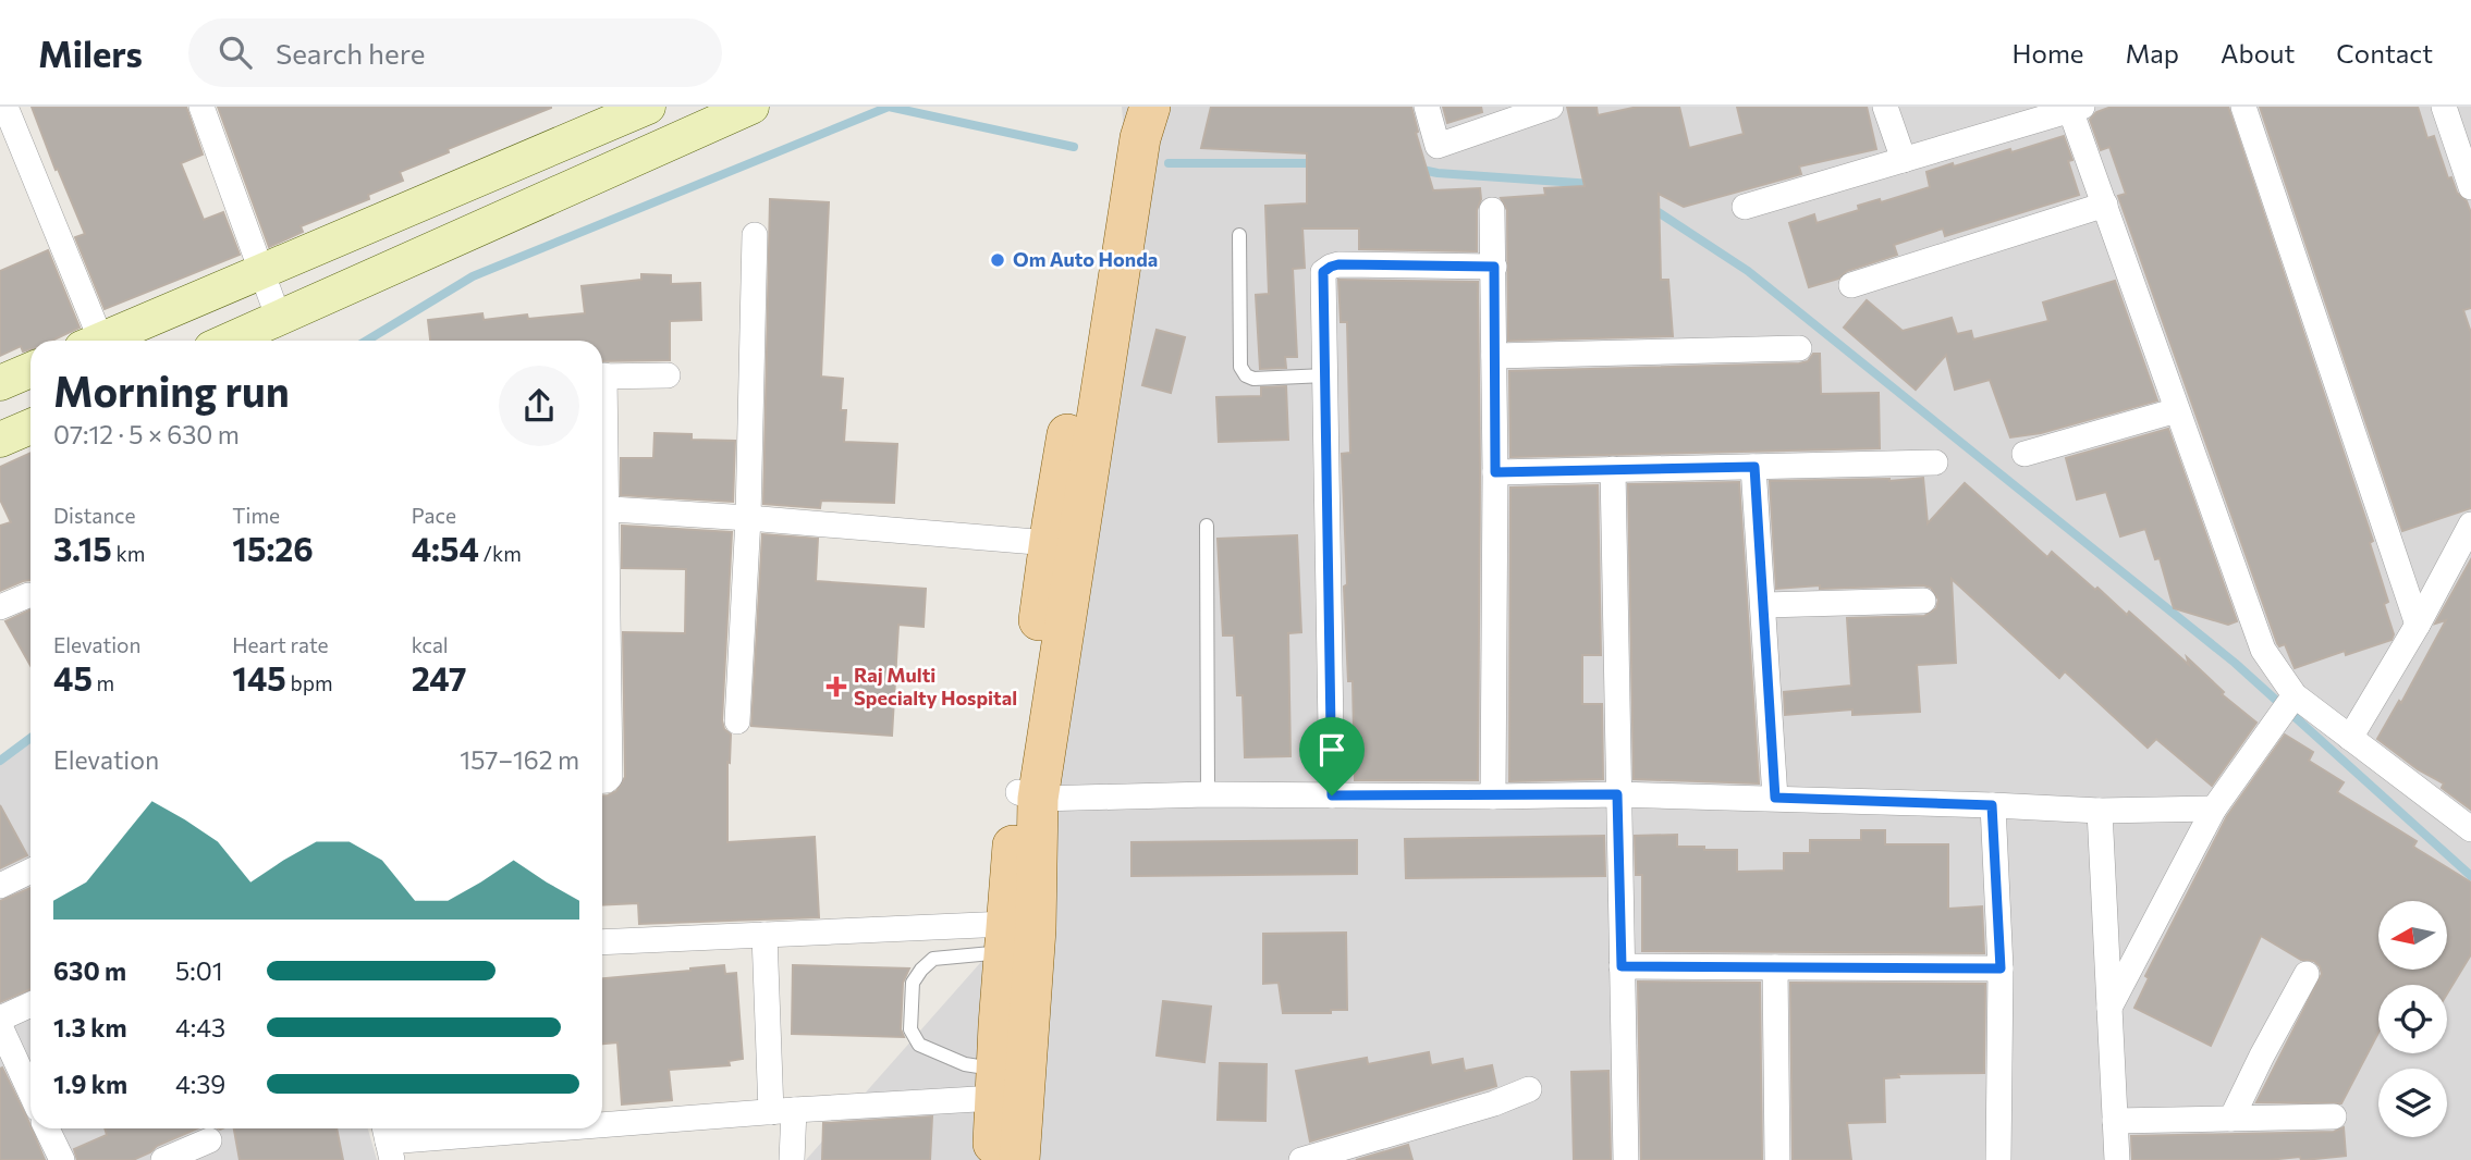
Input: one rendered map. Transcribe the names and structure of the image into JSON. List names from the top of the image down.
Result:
{
  "places": {
    "other": ["Om Auto Honda"],
    "health": ["Raj Multi Specialty Hospital"]
  },
  "north": "left",
  "page": {
    "header": "Milers",
    "search": "Search here",
    "nav": [
      "Home",
      "Map",
      "About",
      "Contact"
    ],
    "heading": ["Morning run", "07:12 · 5 × 630 m"],
    "stats": [
      ["Distance", "3.15 km"],
      ["Time", "15:26"],
      ["Pace", "4:54 /km"],
      ["Elevation", "45 m"],
      ["Heart rate", "145 bpm"],
      ["kcal", "247"]
    ],
    "chart": ["Elevation", "157–162 m"],
    "list": [
      {
        "name": "630 m",
        "note": "5:01"
      },
      {
        "name": "1.3 km",
        "note": "4:43"
      },
      {
        "name": "1.9 km",
        "note": "4:39"
      }
    ]
  }
}
